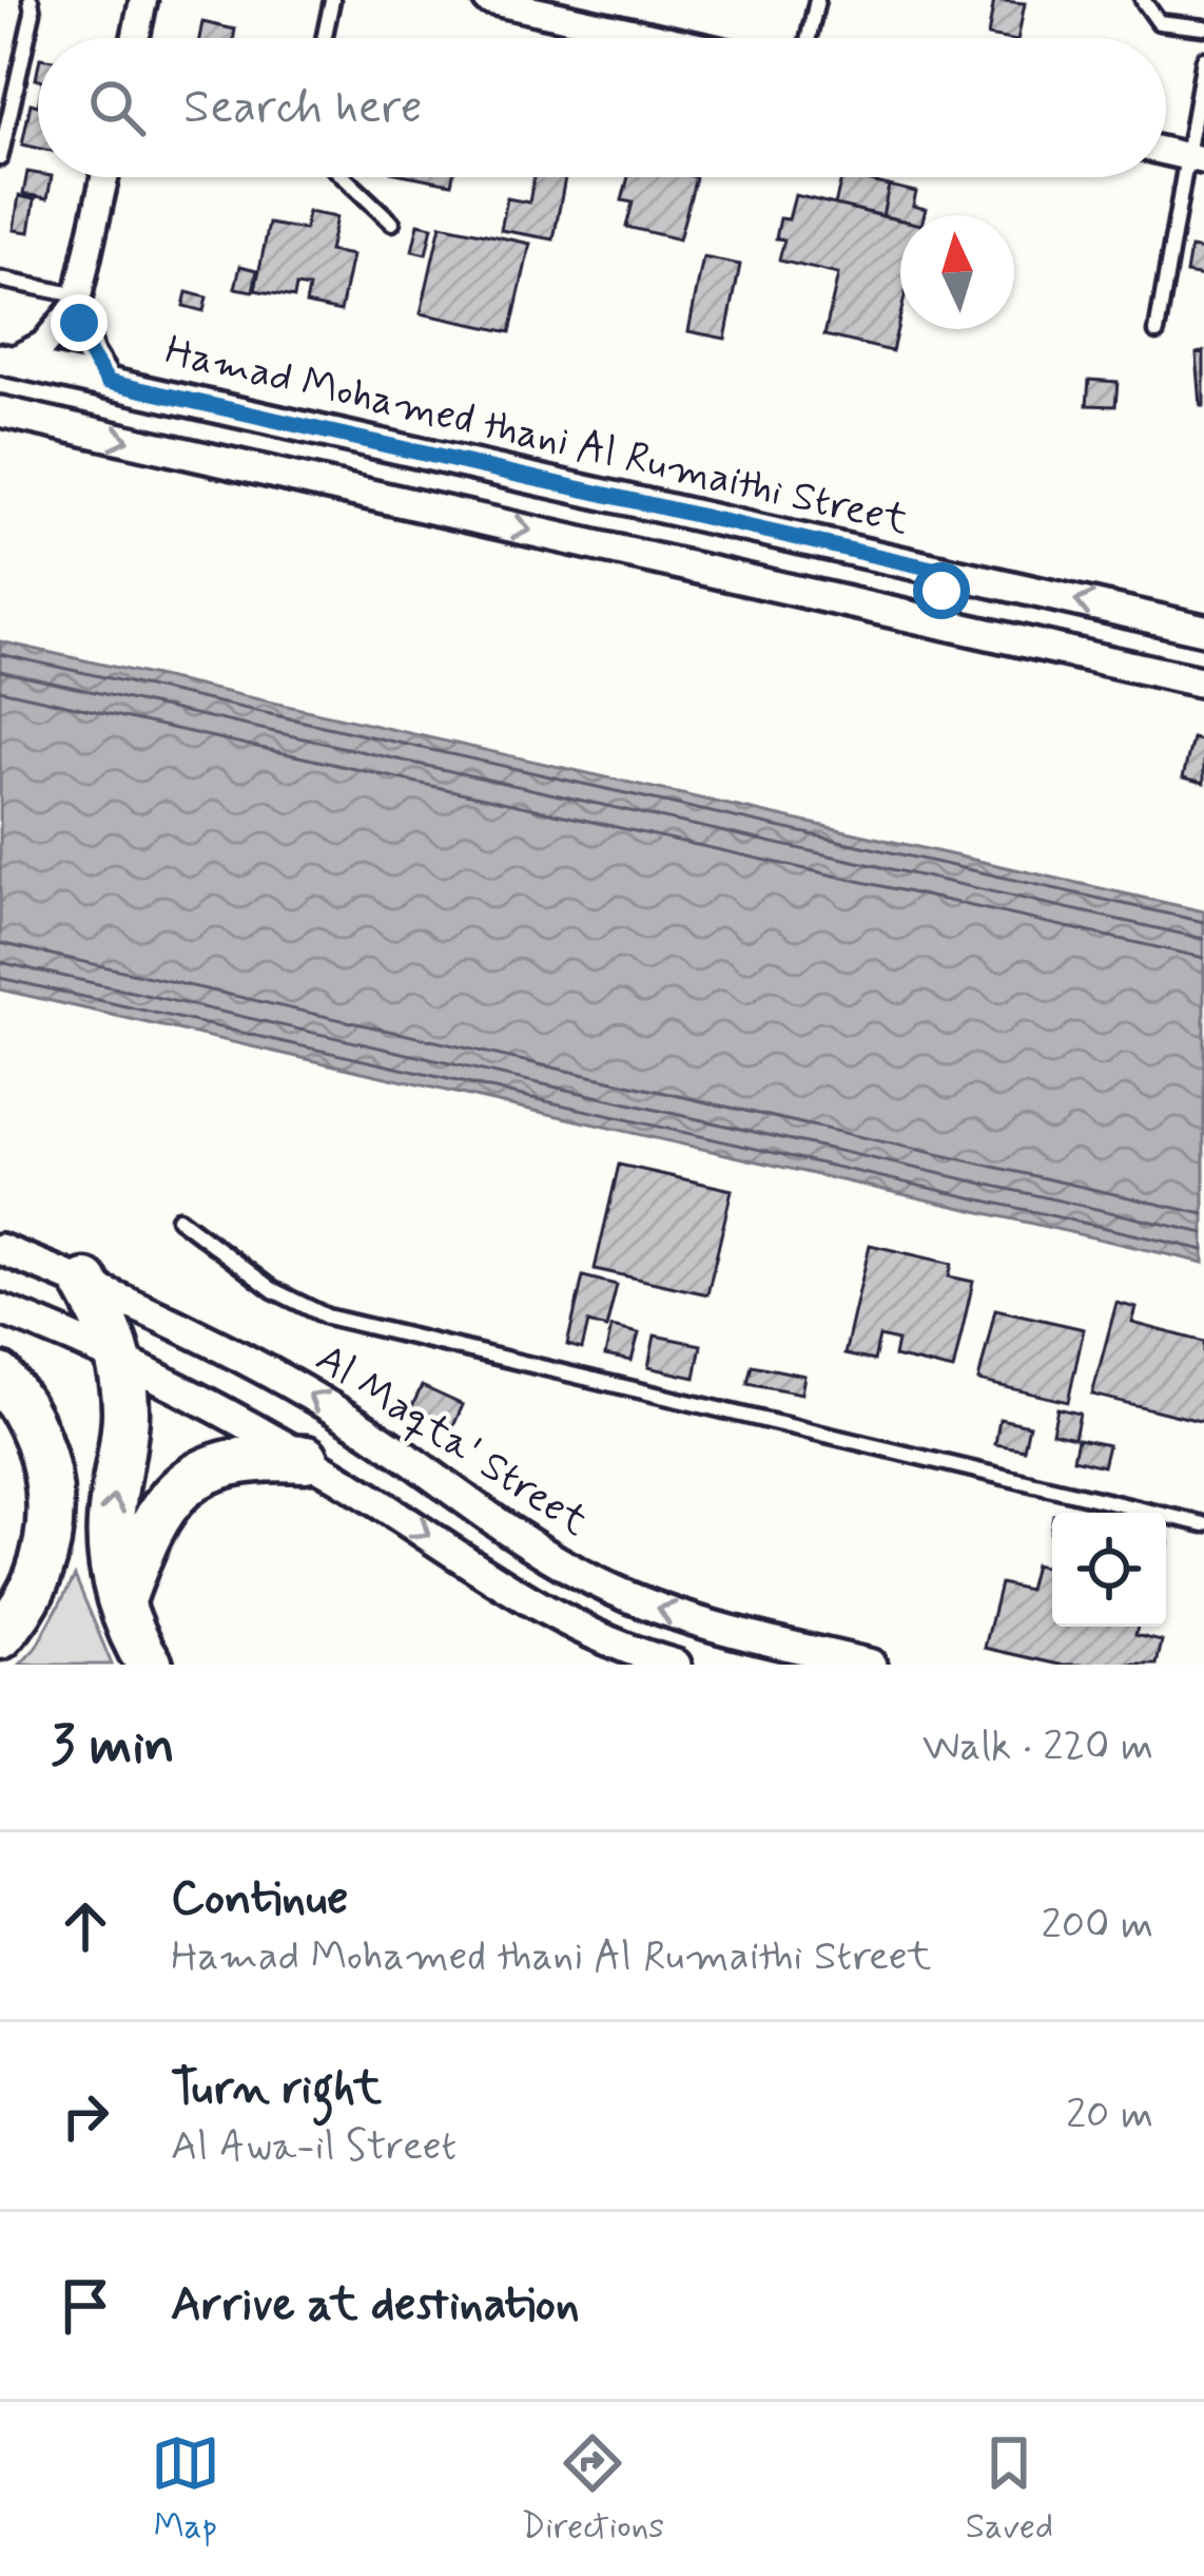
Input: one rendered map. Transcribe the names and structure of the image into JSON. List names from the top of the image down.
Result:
{
  "streets": {
    "street": ["Hamad Mohamed thani Al Rumaithi Street", "Al Maqta' Street"]
  },
  "north": "top",
  "page": {
    "search": "Search here",
    "heading": ["3 min", "Walk · 220 m"],
    "list": [
      ["Continue", "Hamad Mohamed thani Al Rumaithi Street", "200 m"],
      ["Turn right", "Al Awa-il Street", "20 m"],
      "Arrive at destination"
    ],
    "nav": ["Map", "Directions", "Saved"]
  }
}
